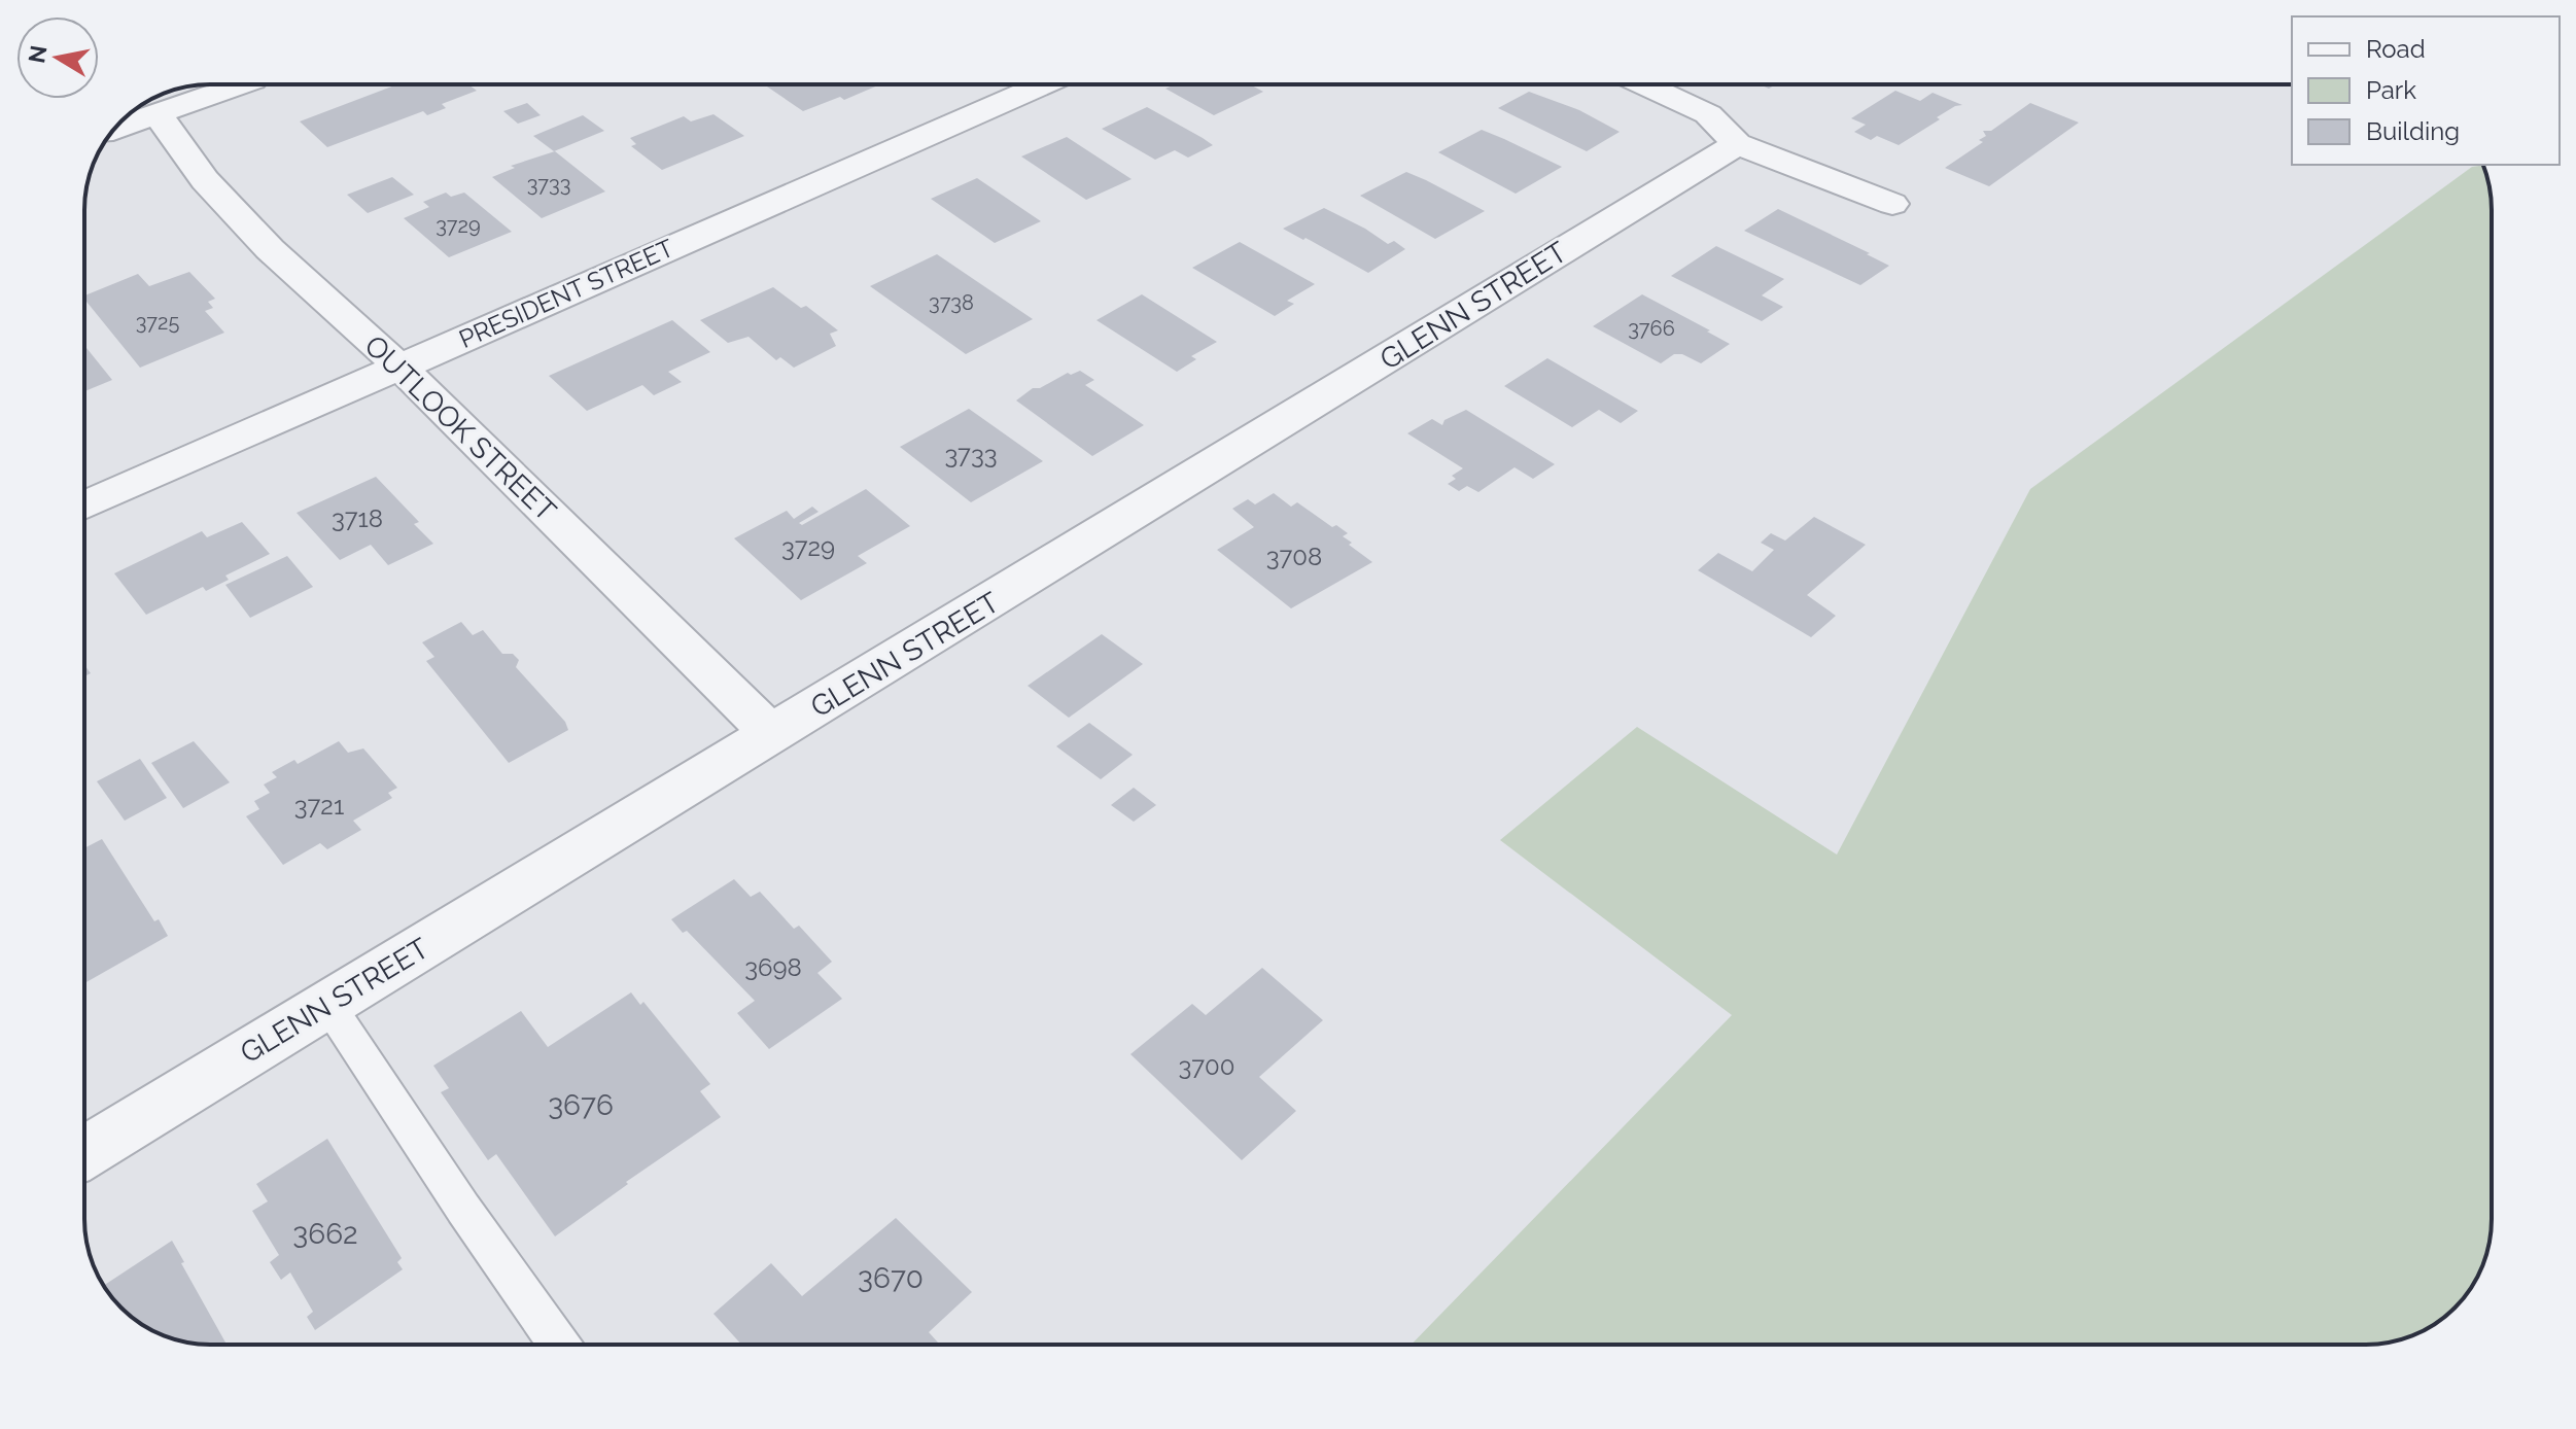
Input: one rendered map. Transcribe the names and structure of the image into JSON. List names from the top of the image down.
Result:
{
  "streets": {
    "street": ["PRESIDENT STREET", "GLENN STREET", "OUTLOOK STREET"]
  },
  "crossings": [
    ["PRESIDENT STREET", "OUTLOOK STREET"],
    ["GLENN STREET", "OUTLOOK STREET"]
  ],
  "house_numbers": [
    "3733",
    "3729",
    "3738",
    "3725",
    "3766",
    "3733",
    "3718",
    "3729",
    "3708",
    "3721",
    "3698",
    "3700",
    "3676",
    "3662",
    "3670"
  ],
  "legend": ["Road", "Park", "Building"],
  "north": "left"
}
